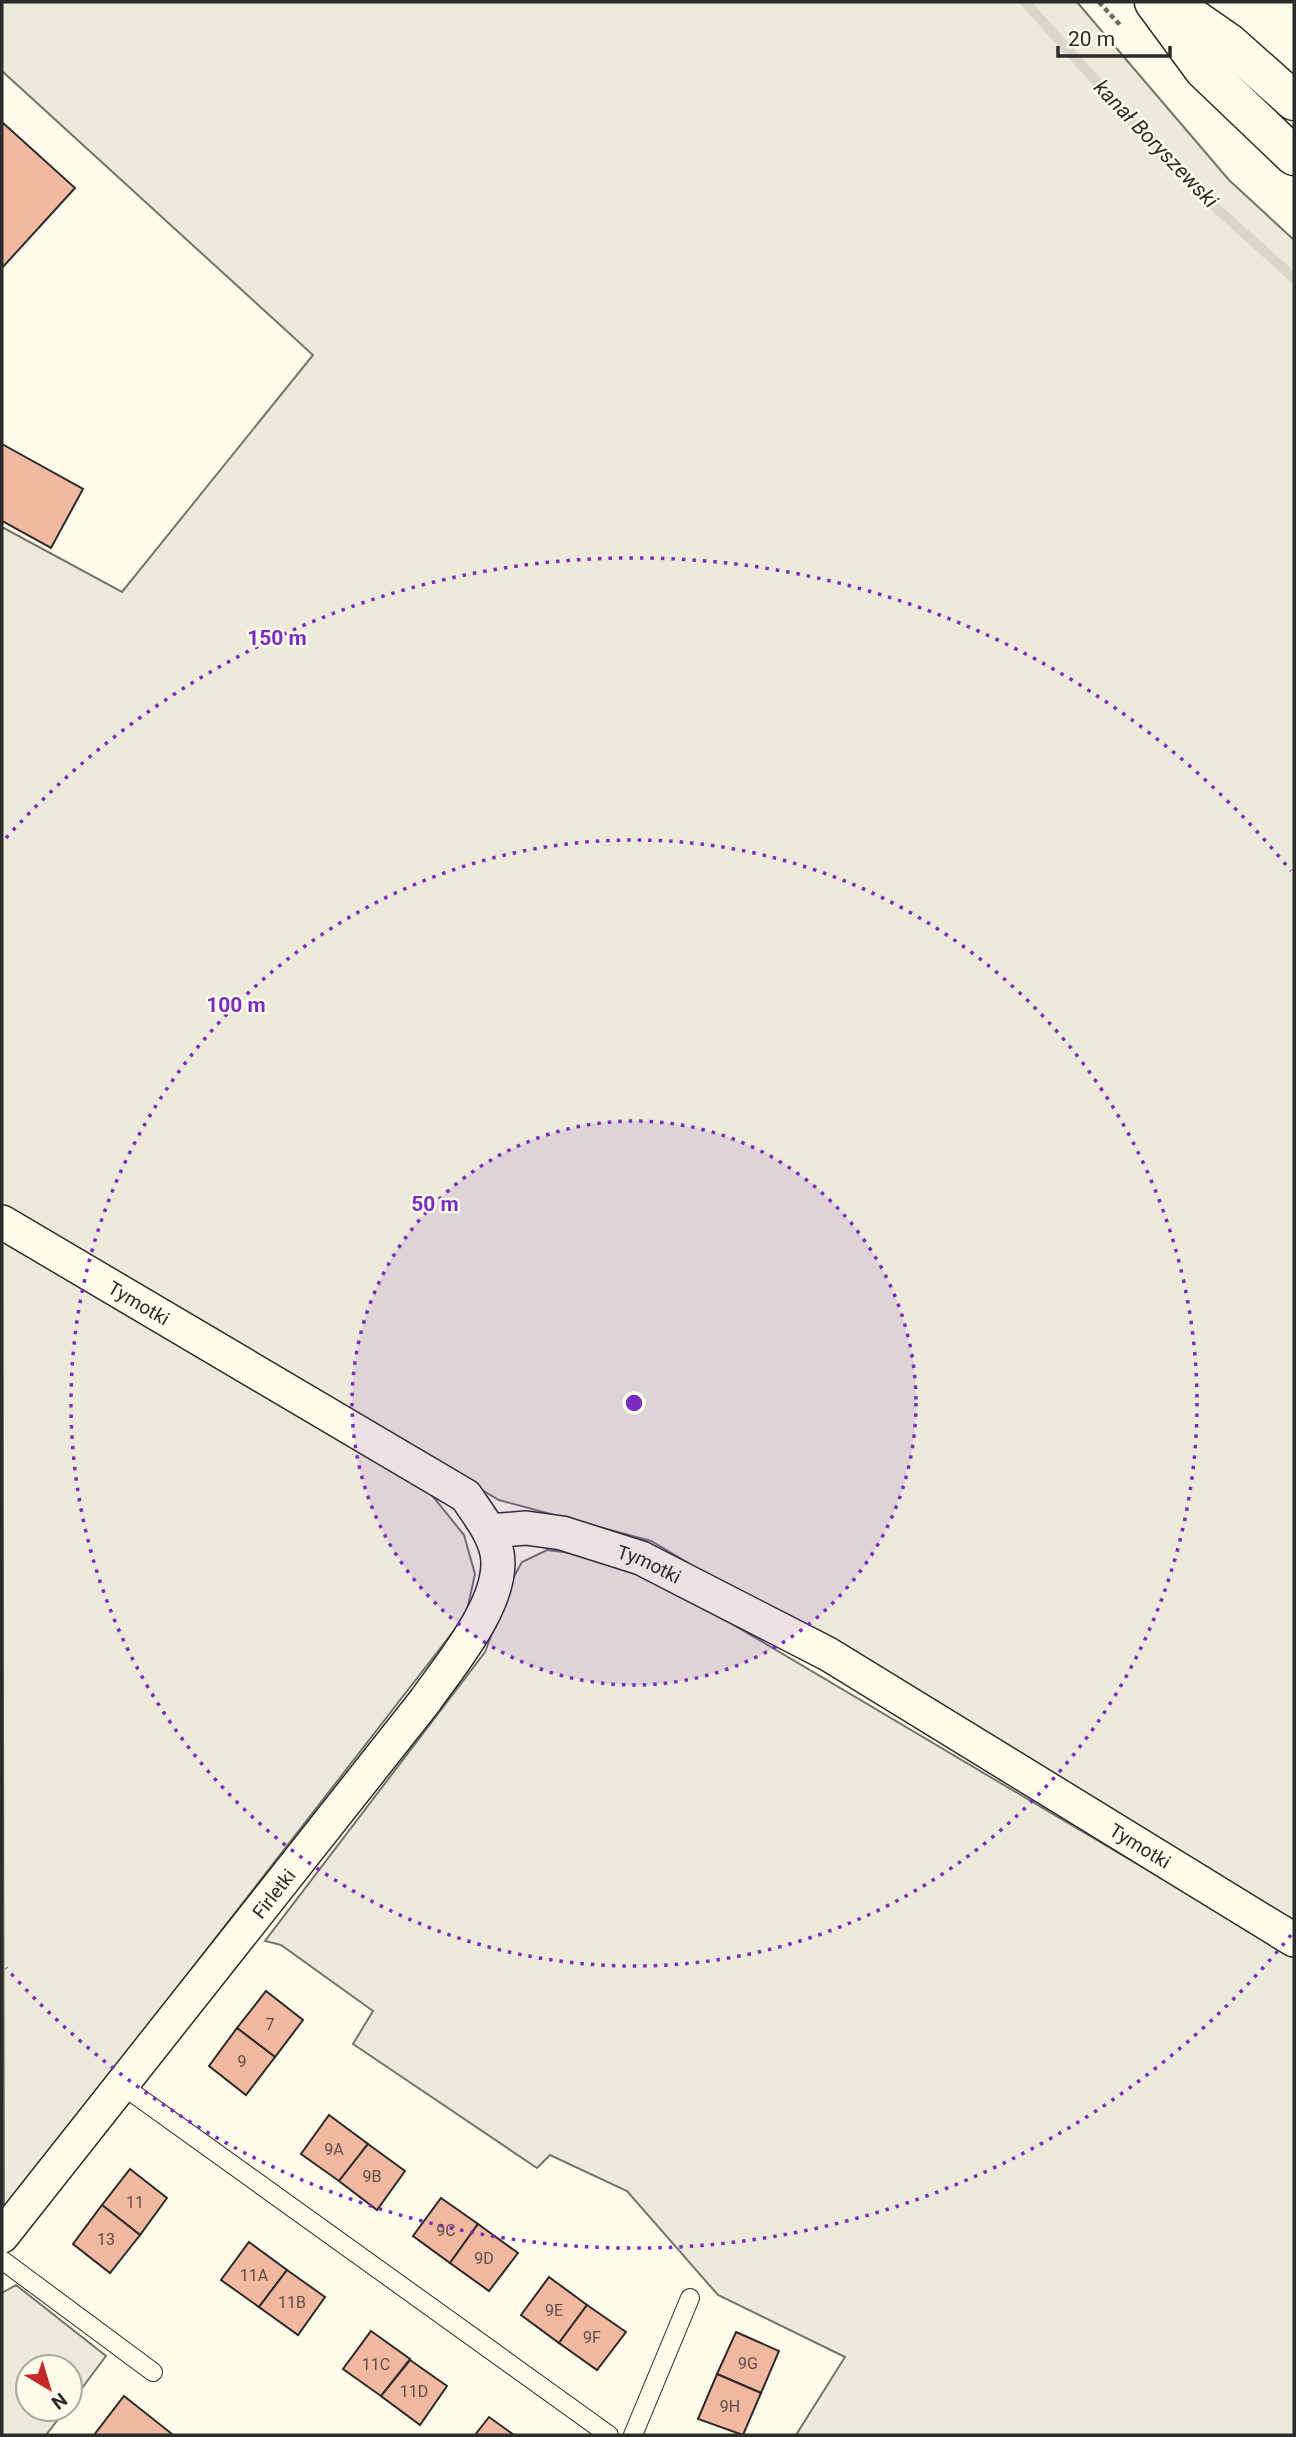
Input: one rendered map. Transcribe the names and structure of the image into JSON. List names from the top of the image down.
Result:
{
  "streets": {
    "street": ["Tymotki", "Firletki"]
  },
  "crossings": [
    ["Tymotki", "Firletki"]
  ],
  "water": ["kanał Boryszewski"],
  "house_numbers": [
    "7",
    "9",
    "9A",
    "9B",
    "11",
    "9C",
    "13",
    "9D",
    "11A",
    "11B",
    "9E",
    "9F",
    "9G",
    "11C",
    "11D",
    "9H"
  ],
  "scale_bar": "20 m",
  "north": "bottom right",
  "rings": ["150 m", "100 m", "50 m"]
}
